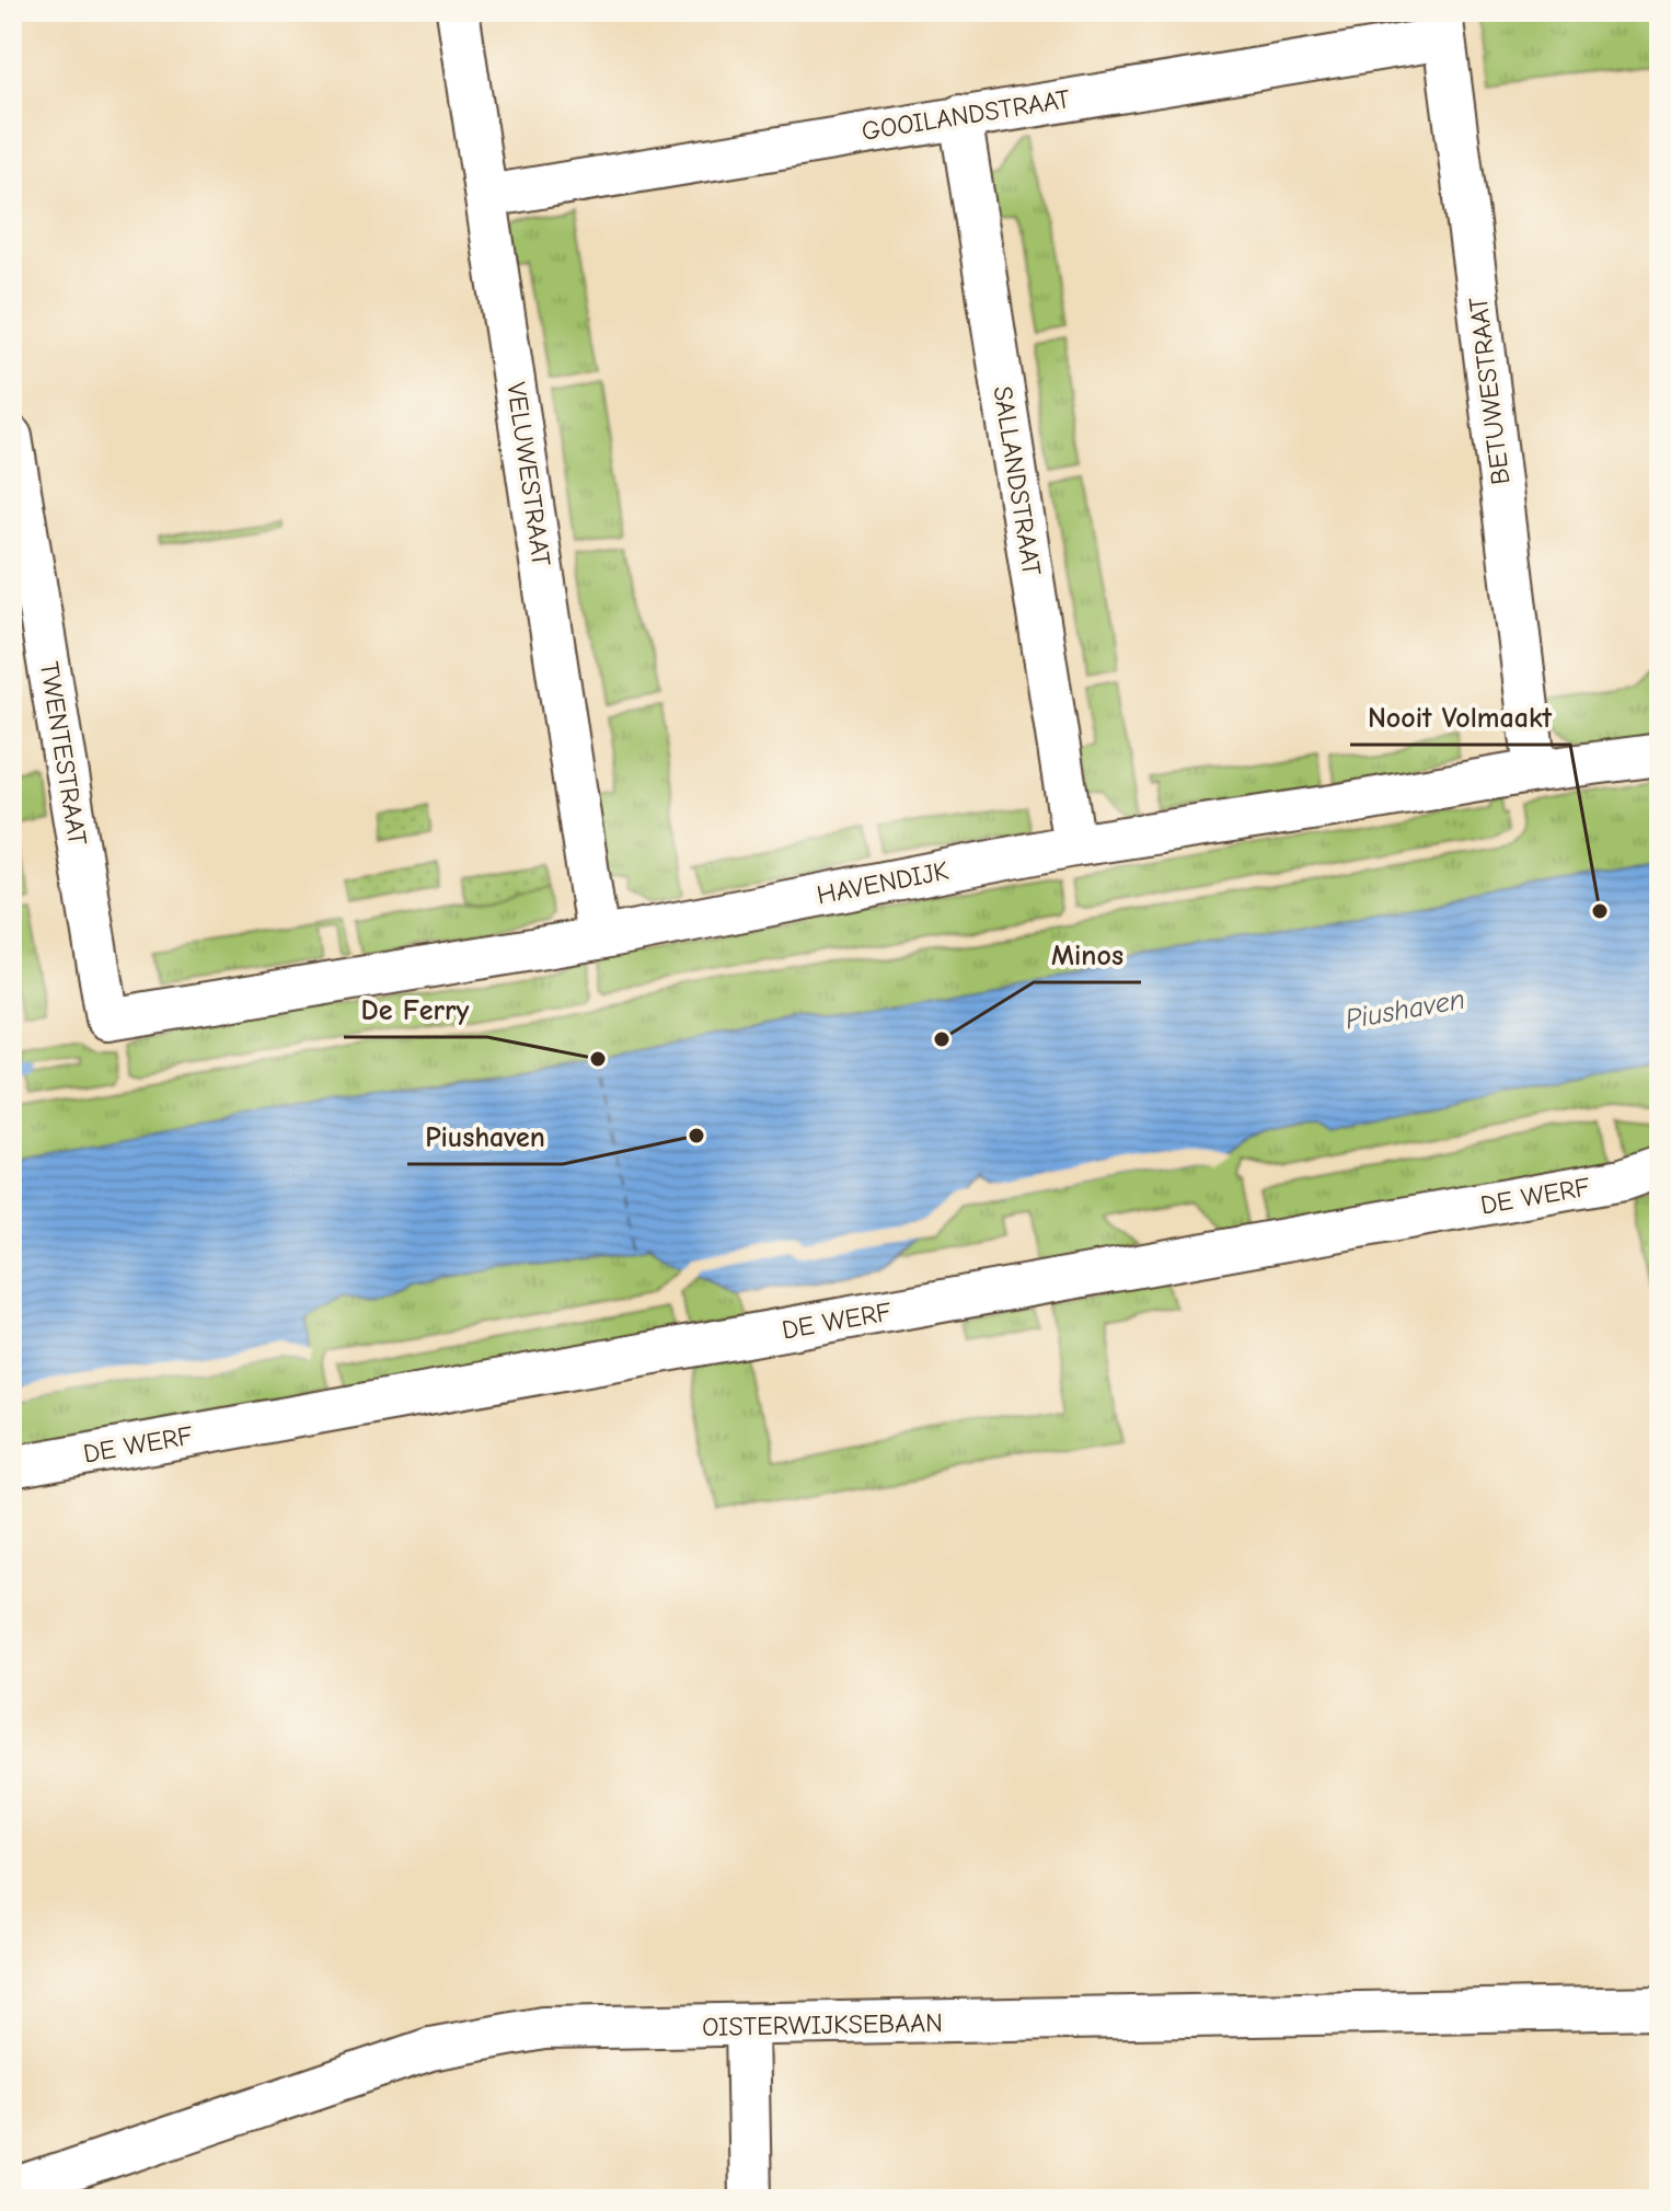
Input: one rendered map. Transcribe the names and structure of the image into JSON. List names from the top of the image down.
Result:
{
  "streets": {
    "street": [
      "GOOILANDSTRAAT",
      "BETUWESTRAAT",
      "VELUWESTRAAT",
      "SALLANDSTRAAT",
      "TWENTESTRAAT",
      "HAVENDIJK",
      "DE WERF",
      "OISTERWIJKSEBAAN"
    ]
  },
  "crossings": [
    ["GOOILANDSTRAAT", "BETUWESTRAAT"],
    ["GOOILANDSTRAAT", "VELUWESTRAAT"],
    ["GOOILANDSTRAAT", "SALLANDSTRAAT"],
    ["BETUWESTRAAT", "HAVENDIJK"],
    ["VELUWESTRAAT", "HAVENDIJK"],
    ["SALLANDSTRAAT", "HAVENDIJK"],
    ["TWENTESTRAAT", "HAVENDIJK"]
  ],
  "water": ["Piushaven"],
  "places": [
    "Nooit Volmaakt",
    "Minos",
    "De Ferry",
    "Piushaven"
  ]
}
